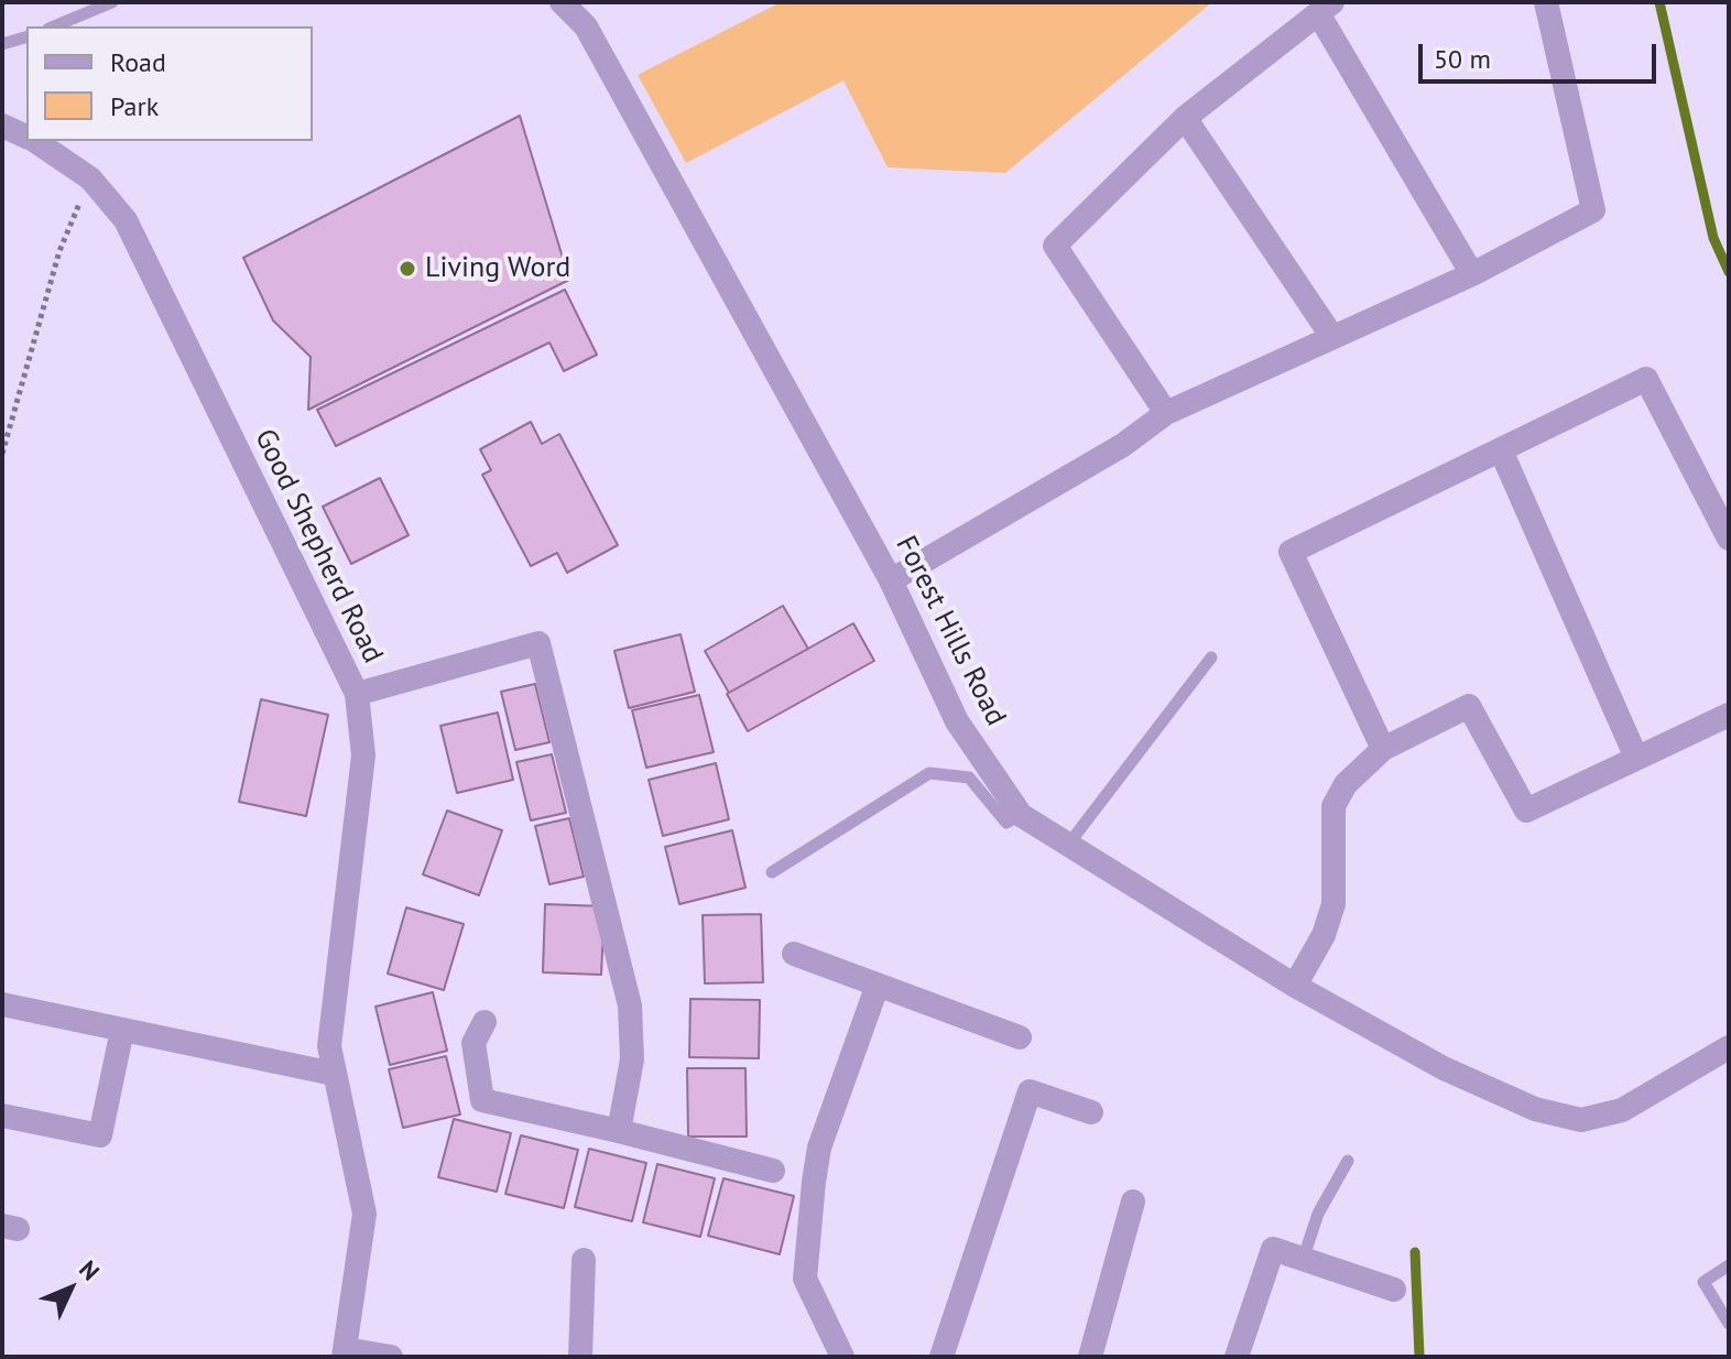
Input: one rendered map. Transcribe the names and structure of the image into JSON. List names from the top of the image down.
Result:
{
  "streets": {
    "street": ["Good Shepherd Road", "Forest Hills Road"]
  },
  "places": ["Living Word"],
  "legend": ["Road", "Park"],
  "scale_bar": "50 m",
  "north": "top right"
}
